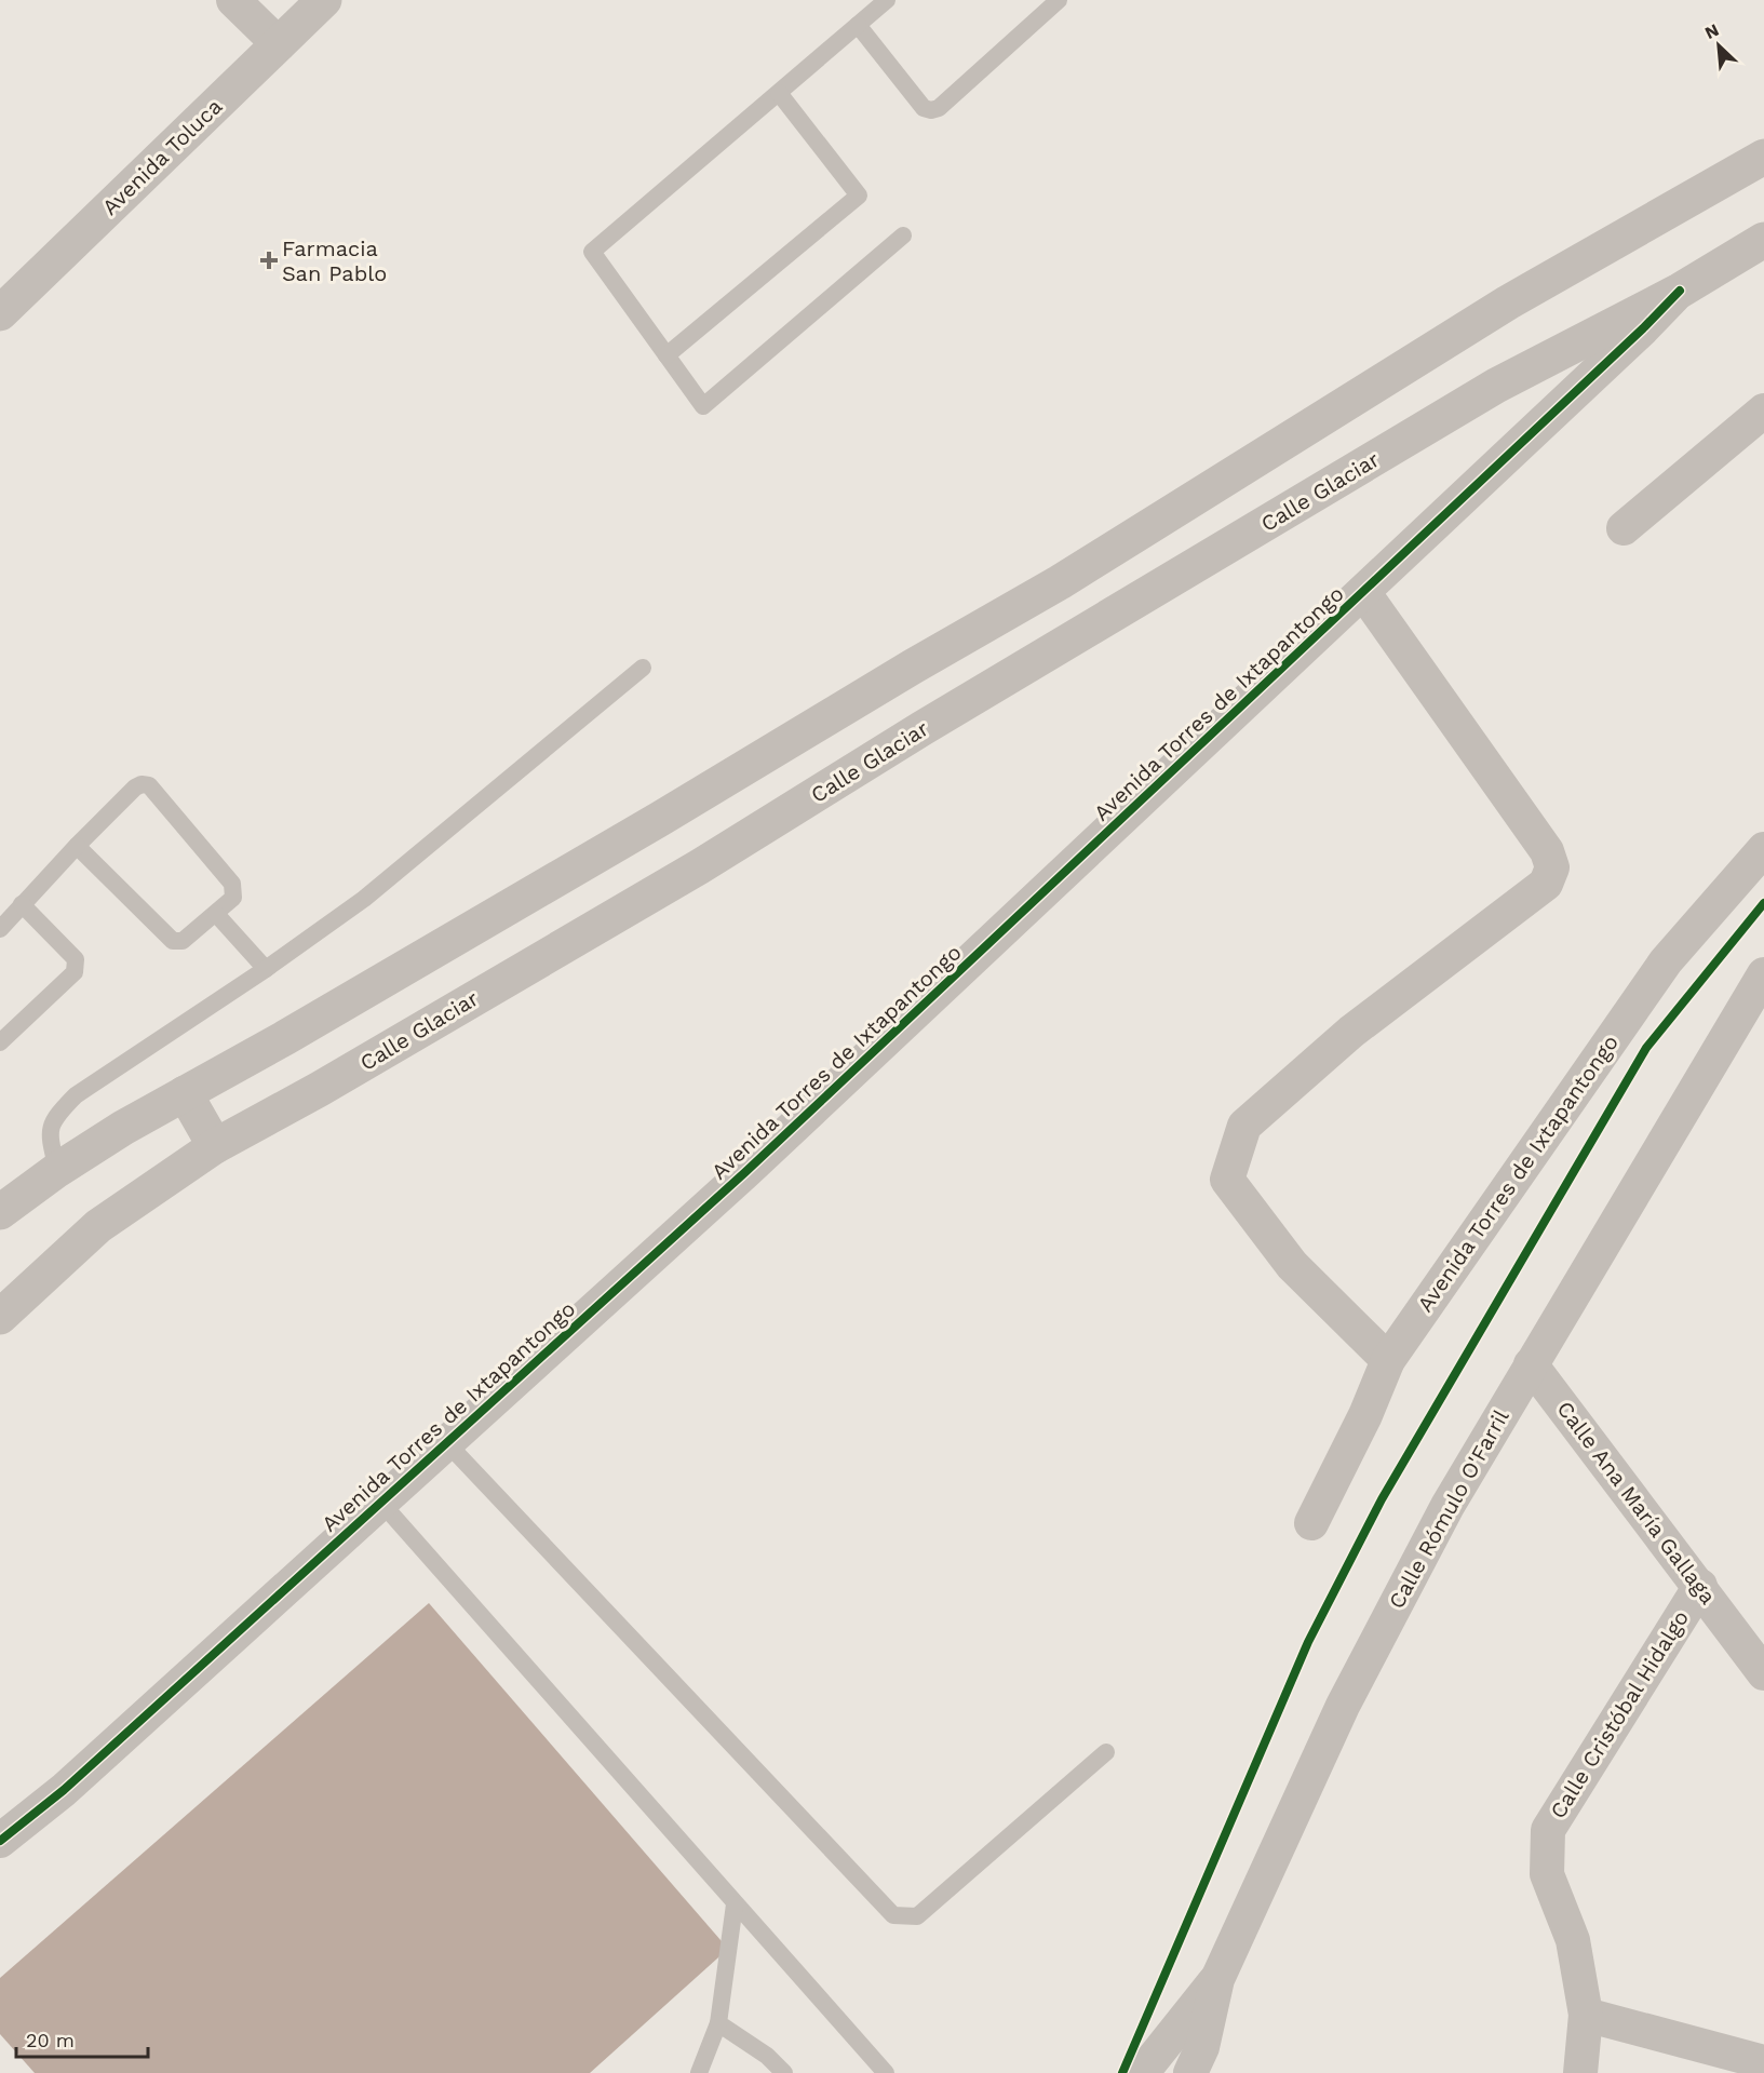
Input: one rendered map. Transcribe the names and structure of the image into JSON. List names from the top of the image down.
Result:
{
  "streets": {
    "street": [
      "Avenida Toluca",
      "Calle Glaciar",
      "Avenida Torres de Ixtapantongo",
      "Calle Ana María Gallaga",
      "Calle Rómulo O'Farril",
      "Calle Cristóbal Hidalgo"
    ]
  },
  "crossings": [
    ["Calle Glaciar", "Avenida Torres de Ixtapantongo"],
    ["Calle Ana María Gallaga", "Calle Rómulo O'Farril"],
    ["Calle Ana María Gallaga", "Calle Cristóbal Hidalgo"]
  ],
  "places": {
    "health": ["Farmacia San Pablo"]
  },
  "scale_bar": "20 m",
  "north": "top left"
}
